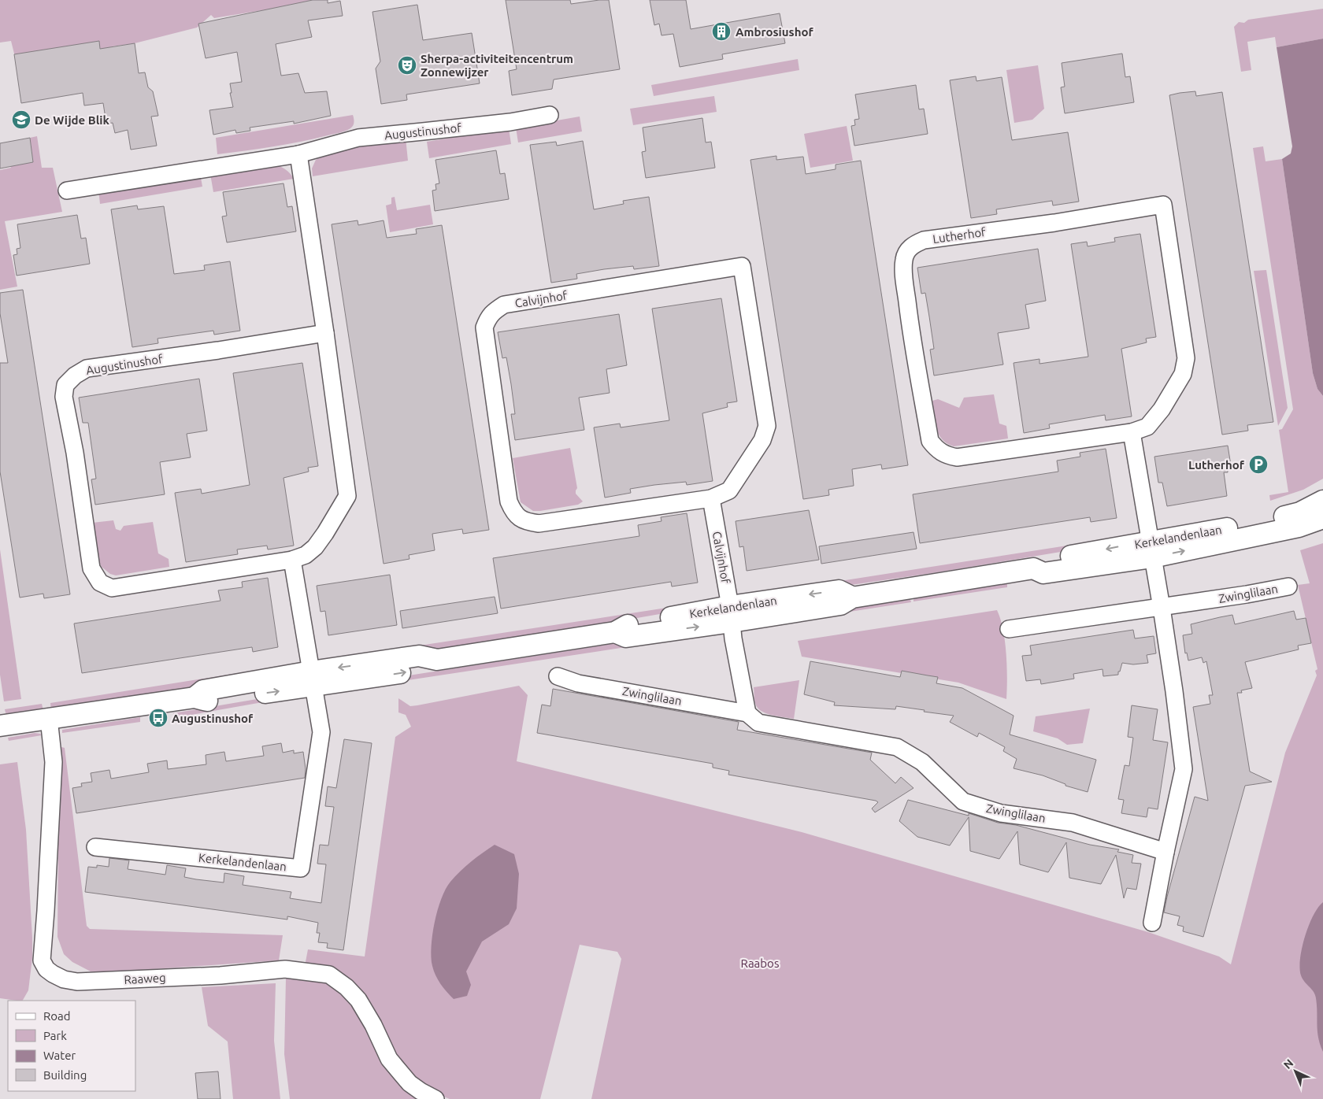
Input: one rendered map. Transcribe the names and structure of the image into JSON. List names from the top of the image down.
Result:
{
  "streets": {
    "street": [
      "Augustinushof",
      "Lutherhof",
      "Calvijnhof",
      "Kerkelandenlaan",
      "Zwinglilaan",
      "Raaweg"
    ]
  },
  "crossings": [
    ["Calvijnhof", "Kerkelandenlaan"],
    ["Kerkelandenlaan", "Raaweg"]
  ],
  "parks": ["Raabos"],
  "places": {
    "building": ["Ambrosiushof"],
    "theatre": ["Sherpa-activiteitencentrum Zonnewijzer"],
    "school or university": ["De Wijde Blik"],
    "parking": ["Lutherhof"],
    "bus stop": ["Augustinushof"]
  },
  "legend": [
    "Road",
    "Park",
    "Water",
    "Building"
  ],
  "north": "top left"
}
